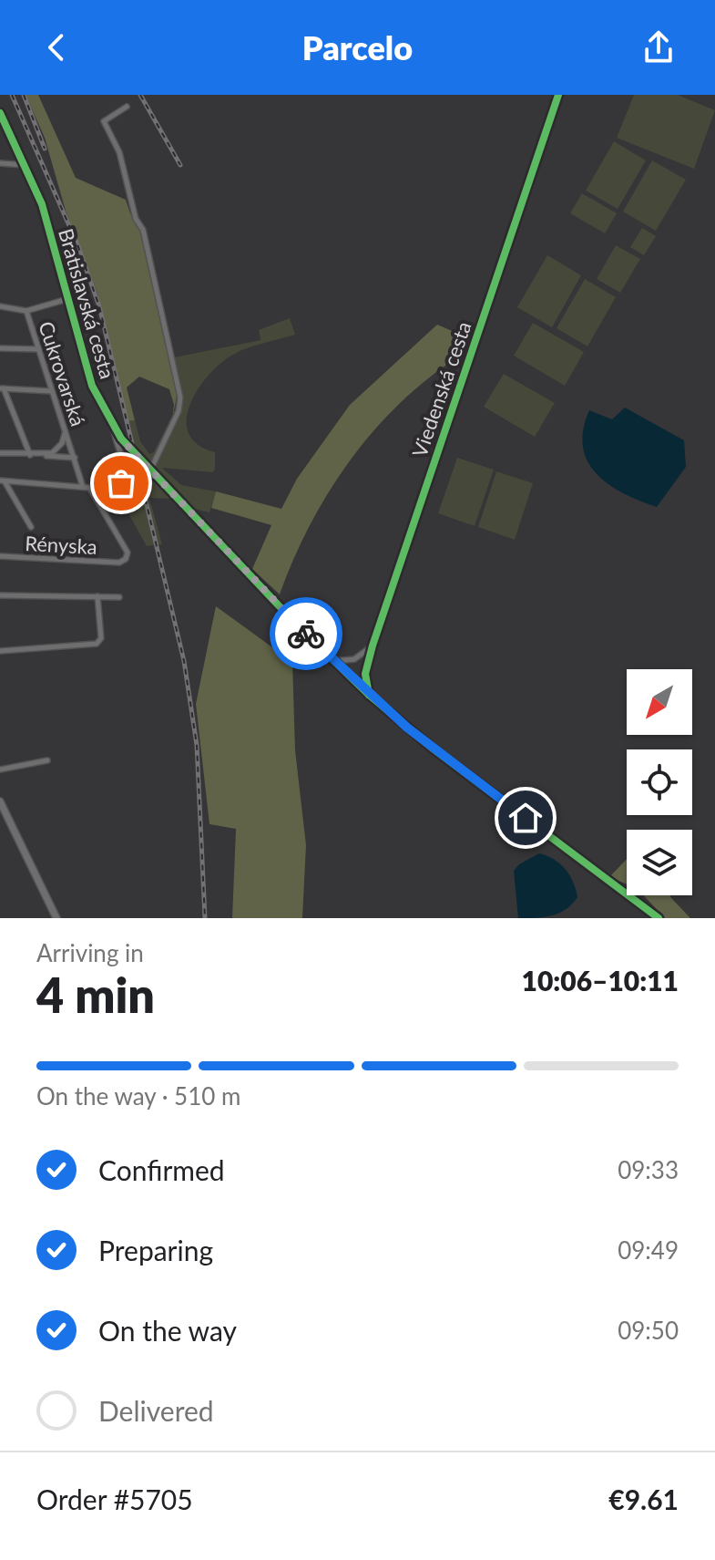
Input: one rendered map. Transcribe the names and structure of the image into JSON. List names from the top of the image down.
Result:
{
  "streets": {
    "street": [
      "Bratislavská cesta",
      "Cukrovarská",
      "Viedenská cesta",
      "Rényska"
    ]
  },
  "crossings": [
    ["Bratislavská cesta", "Viedenská cesta"]
  ],
  "north": "bottom left",
  "page": {
    "header": "Parcelo",
    "heading": ["4 min", "Arriving in", "10:06–10:11"],
    "panel": ["Order #5705", "€9.61"],
    "bar": "On the way · 510 m",
    "list": [
      ["Confirmed", "09:33"],
      ["Preparing", "09:49"],
      ["On the way", "09:50"],
      "Delivered"
    ]
  }
}
